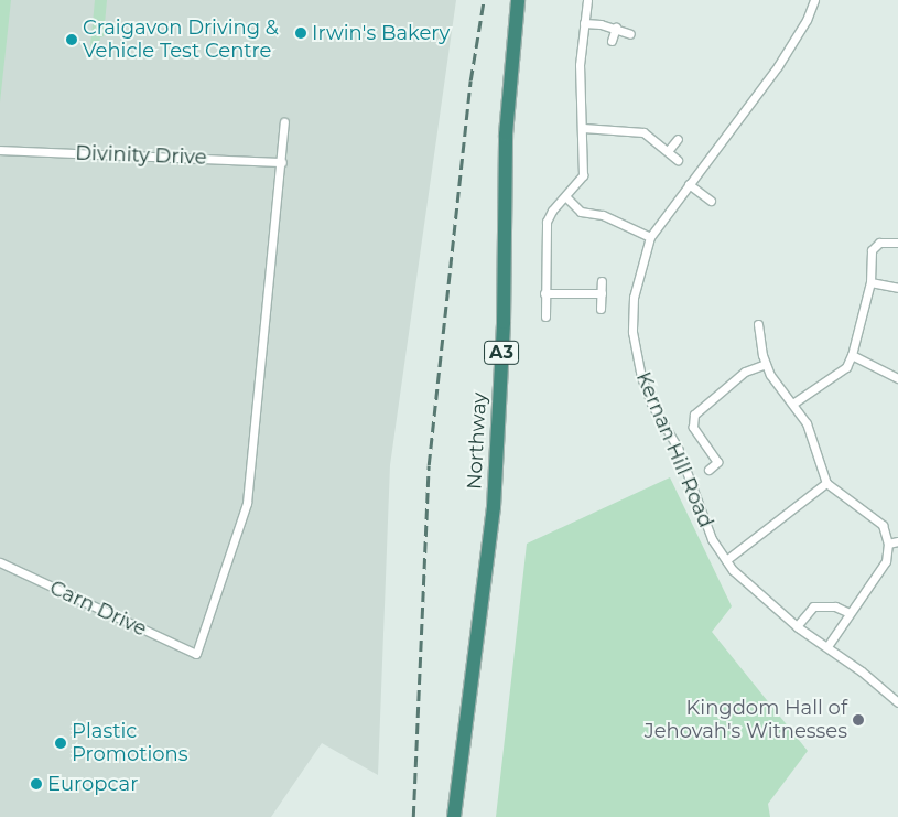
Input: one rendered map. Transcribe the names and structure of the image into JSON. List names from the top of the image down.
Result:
{
  "streets": {
    "highway": ["A3", "Northway"],
    "street": ["Divinity Drive", "Kernan Hill Road", "Carn Drive"]
  },
  "crossings": [
    ["Divinity Drive", "Carn Drive"]
  ],
  "places": [
    "Irwin's Bakery",
    "Craigavon Driving & Vehicle Test Centre",
    "Kingdom Hall of Jehovah's Witnesses",
    "Plastic Promotions",
    "Europcar"
  ]
}
